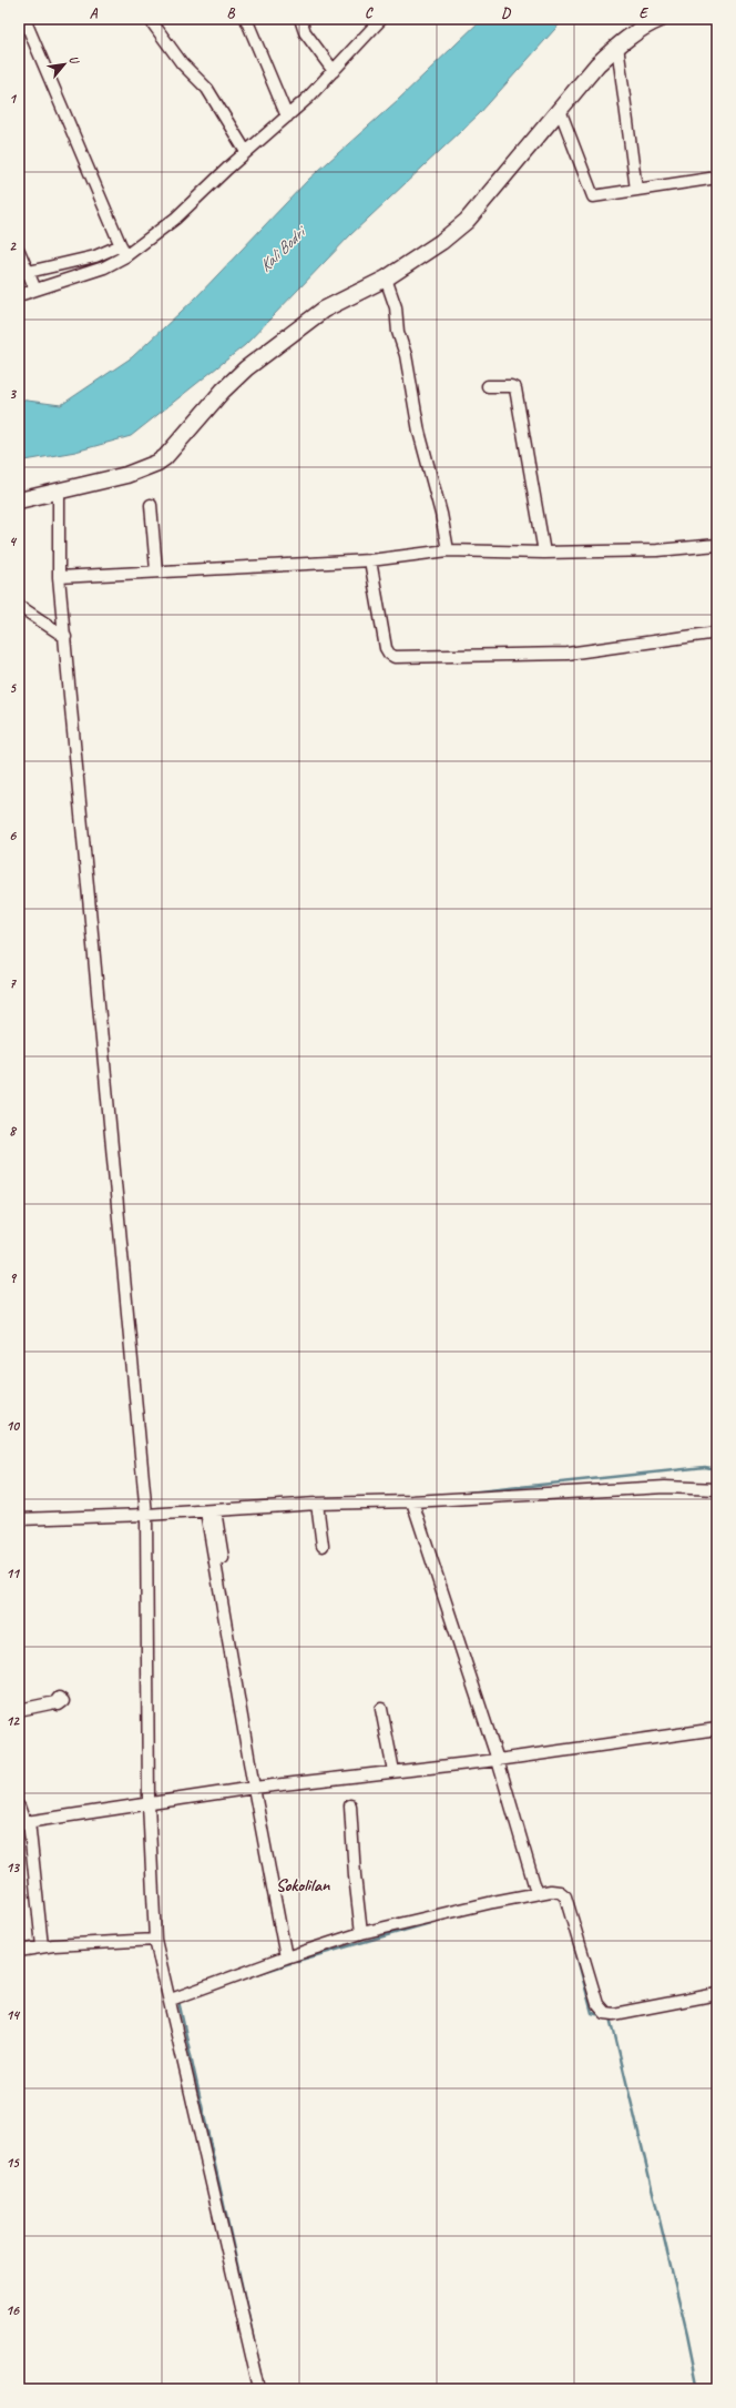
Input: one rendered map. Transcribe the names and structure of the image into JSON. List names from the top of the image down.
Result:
{
  "districts": ["Sokolilan"],
  "water": ["Kali Bodri"],
  "north": "top right",
  "grid": {
    "columns": [
      "A",
      "B",
      "C",
      "D",
      "E"
    ],
    "rows": [
      "1",
      "2",
      "3",
      "4",
      "5",
      "6",
      "7",
      "8",
      "9",
      "10",
      "11",
      "12",
      "13",
      "14",
      "15",
      "16"
    ]
  }
}
